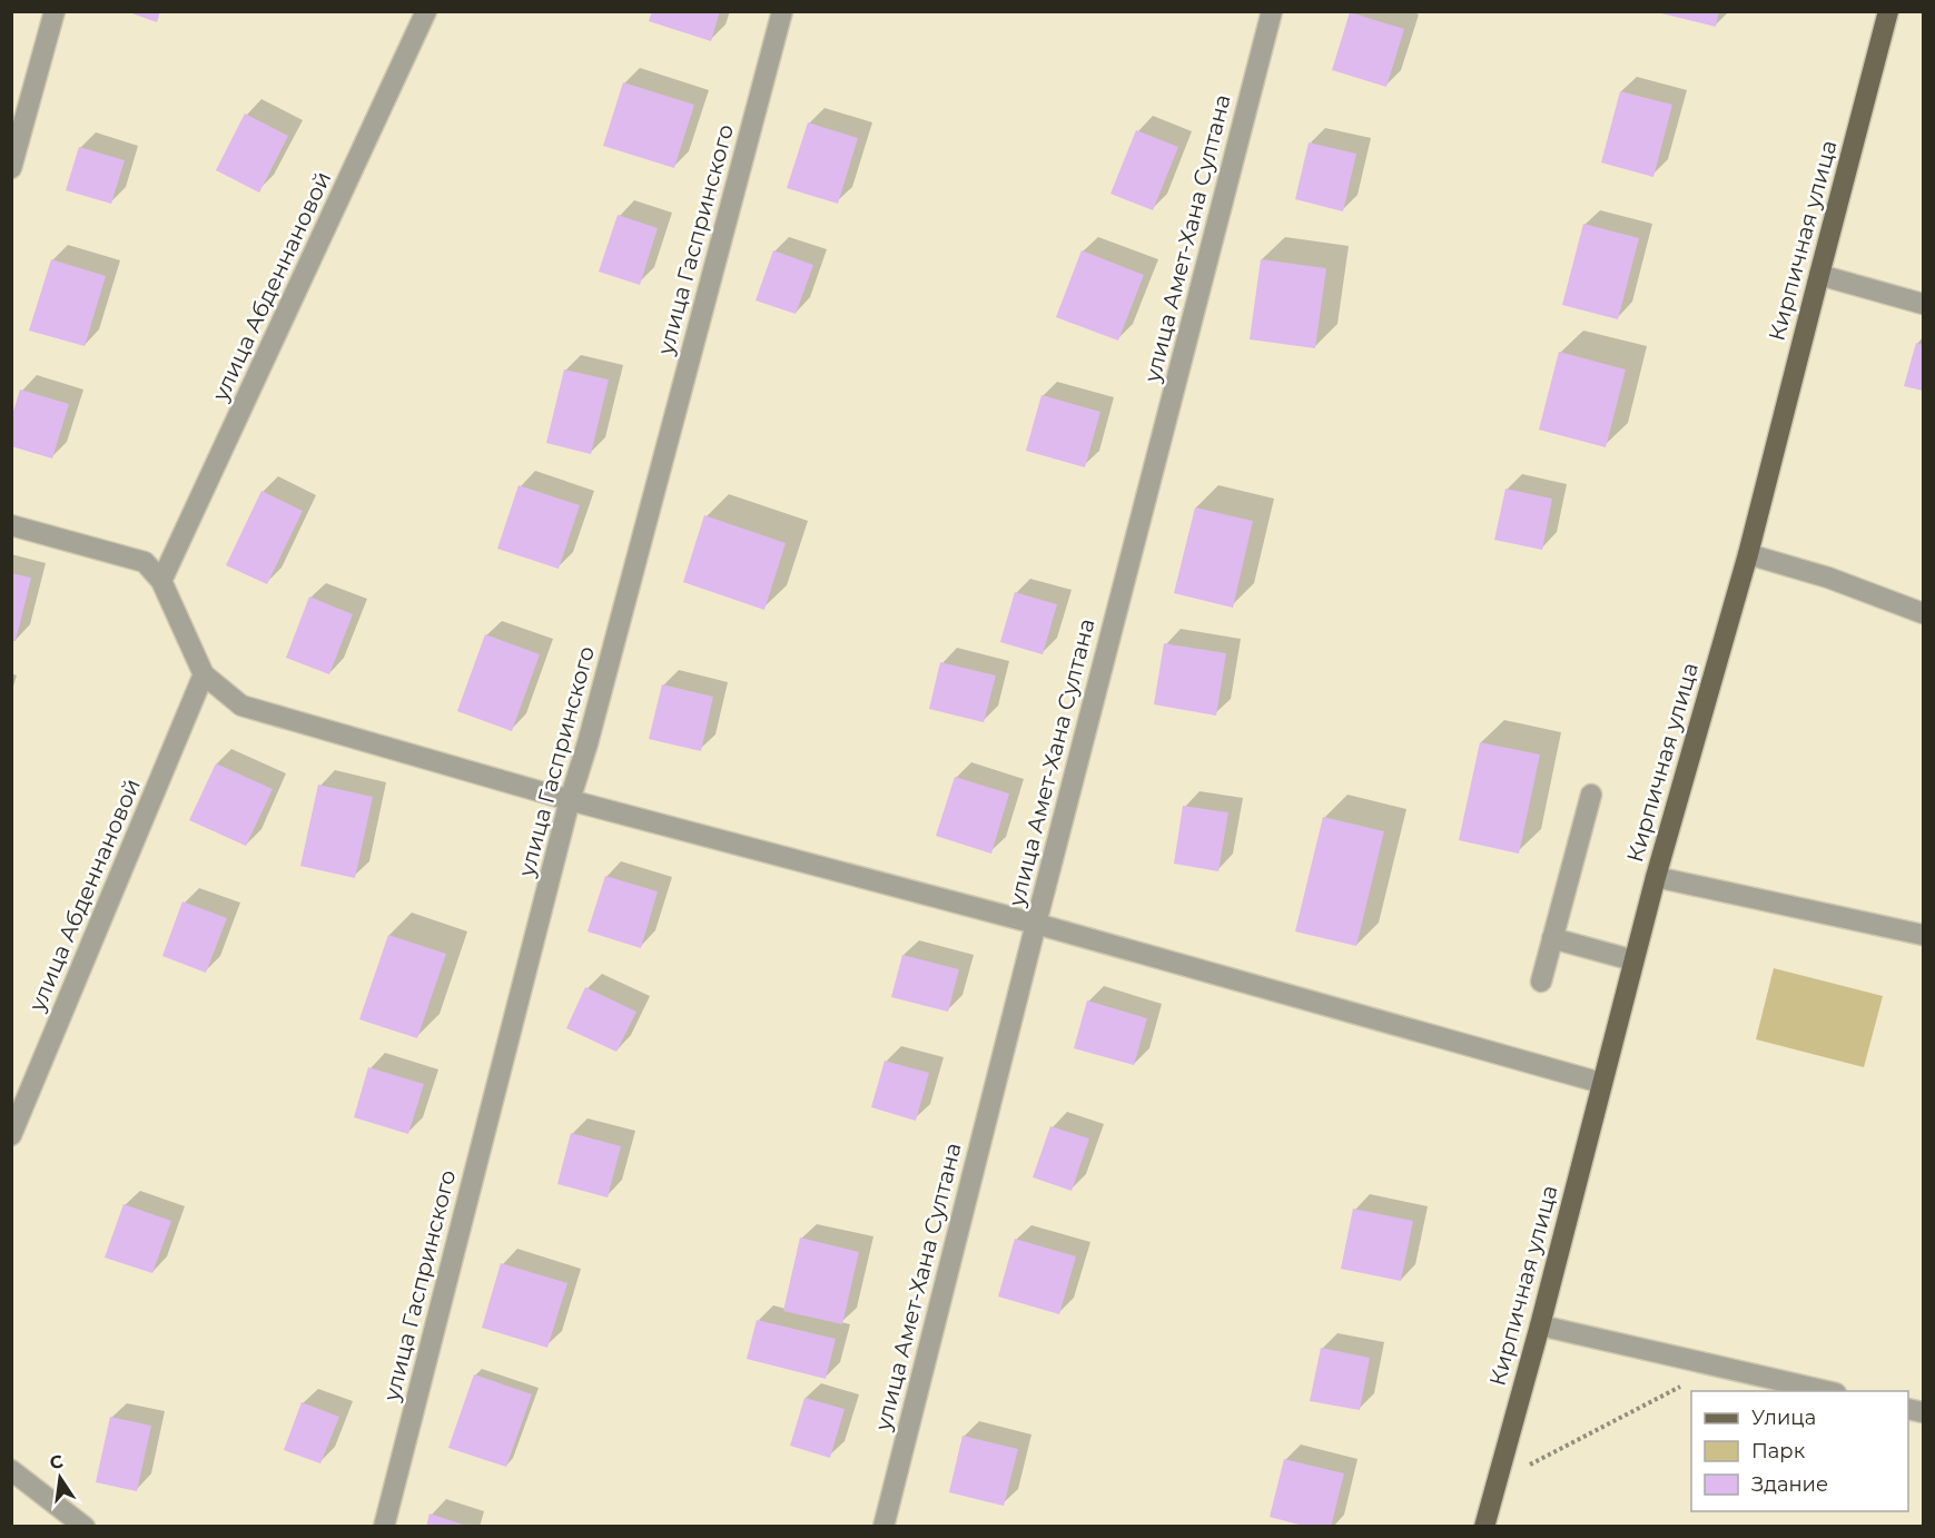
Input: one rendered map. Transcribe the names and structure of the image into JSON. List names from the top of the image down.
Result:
{
  "streets": {
    "main road": ["Кирпичная улица"],
    "street": ["улица Амет-Хана Султана", "улица Гаспринского", "улица Абденнановой"]
  },
  "legend": ["Улица", "Парк", "Здание"],
  "north": "top"
}
